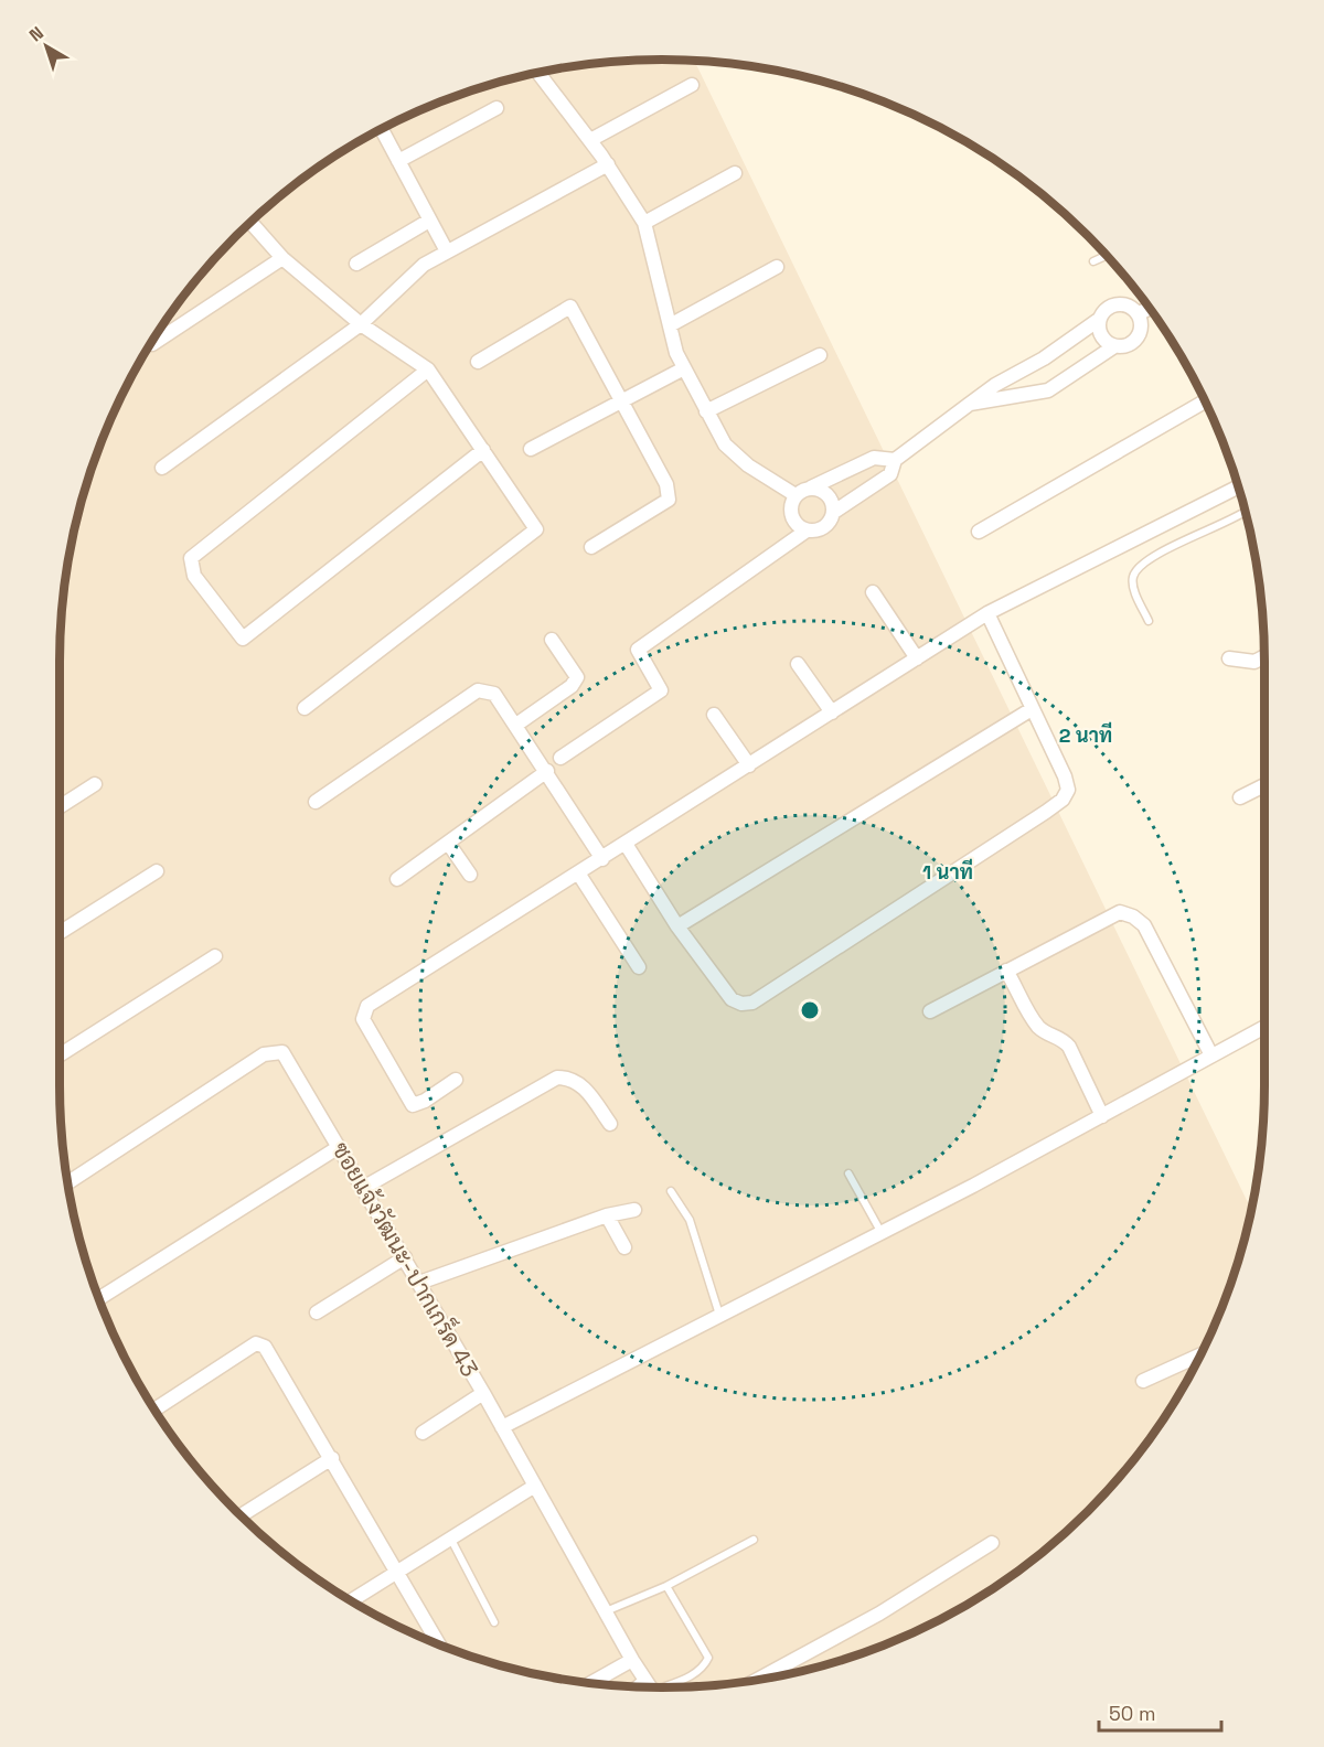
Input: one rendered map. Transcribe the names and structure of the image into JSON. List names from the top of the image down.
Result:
{
  "streets": {
    "street": ["ซอยแจ้งวัฒนะ-ปากเกร็ด 43"]
  },
  "scale_bar": "50 m",
  "north": "top left",
  "rings": ["2 นาที", "1 นาที"]
}
